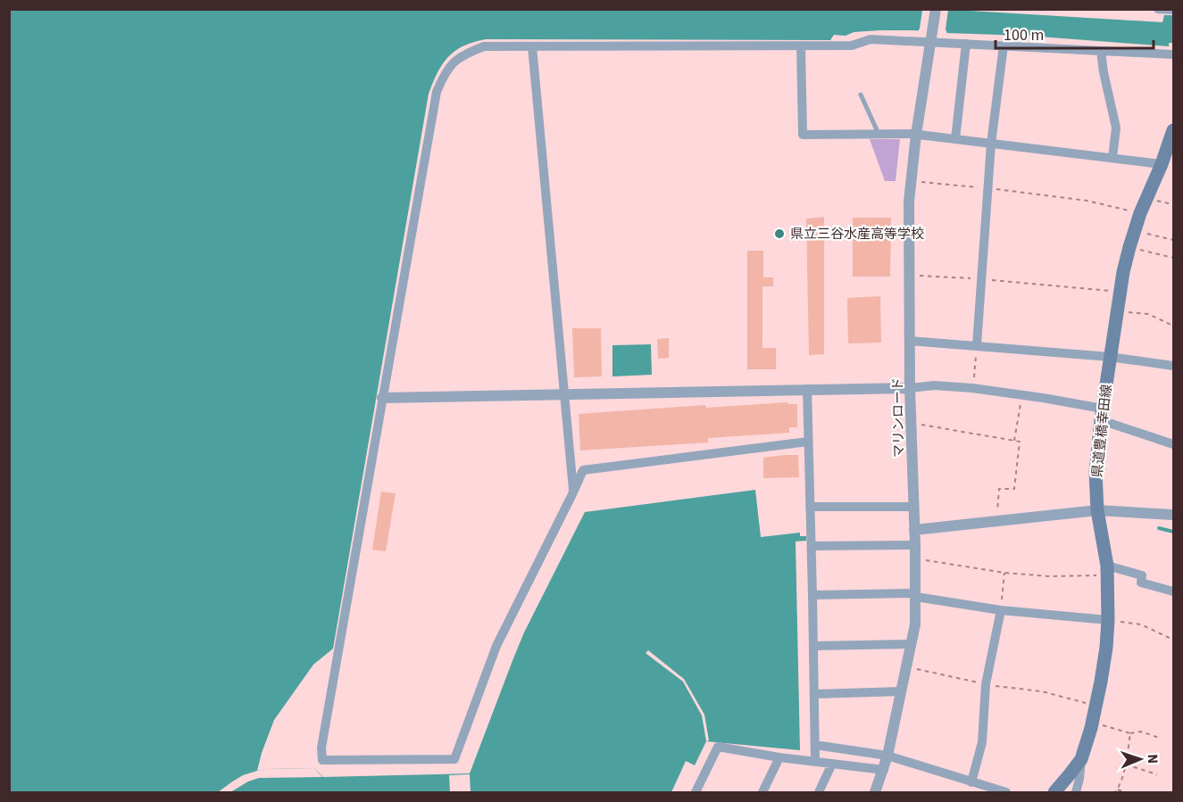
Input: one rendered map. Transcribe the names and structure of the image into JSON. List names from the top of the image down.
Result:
{
  "streets": {
    "main road": ["県道豊橋幸田線"],
    "street": ["マリンロード"]
  },
  "places": ["県立三谷水産高等学校"],
  "scale_bar": "100 m",
  "north": "right"
}
